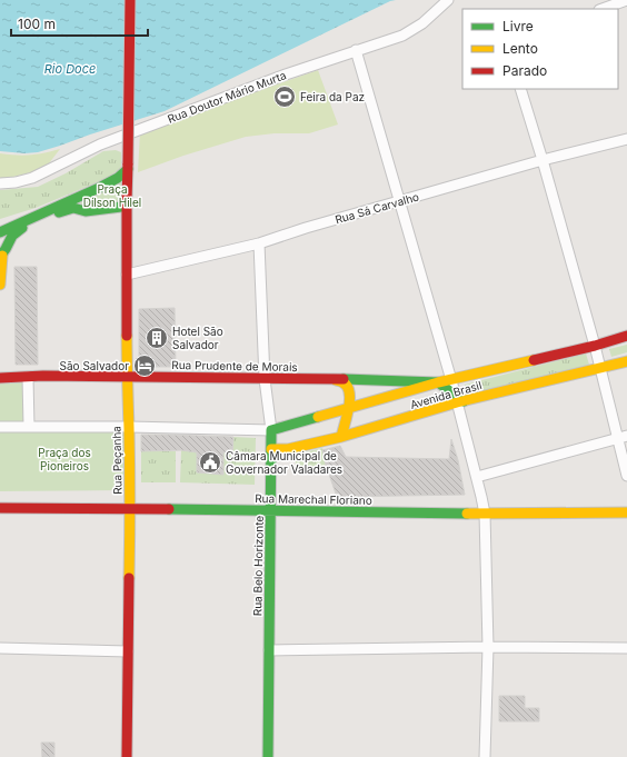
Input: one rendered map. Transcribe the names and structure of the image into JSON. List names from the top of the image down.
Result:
{
  "streets": {
    "street": [
      "Rua Doutor Mário Murta",
      "Rua Sá Carvalho",
      "Rua Prudente de Morais",
      "Avenida Brasil",
      "Rua Peçanha",
      "Rua Marechal Floriano",
      "Rua Belo Horizonte"
    ]
  },
  "crossings": [
    ["Rua Sá Carvalho", "Rua Peçanha"],
    ["Rua Sá Carvalho", "Rua Belo Horizonte"],
    ["Rua Prudente de Morais", "Rua Peçanha"],
    ["Rua Prudente de Morais", "Rua Belo Horizonte"],
    ["Avenida Brasil", "Rua Belo Horizonte"],
    ["Rua Peçanha", "Rua Marechal Floriano"],
    ["Rua Marechal Floriano", "Rua Belo Horizonte"]
  ],
  "water": ["Rio Doce"],
  "parks": ["Praça Dílson Hilel", "Praça dos Pioneiros"],
  "places": {
    "sports": ["Feira da Paz"],
    "building": ["Hotel São Salvador"],
    "hotel": ["São Salvador"],
    "public building": ["Câmara Municipal de Governador Valadares"]
  },
  "legend": ["Livre", "Lento", "Parado"],
  "scale_bar": "100 m"
}
